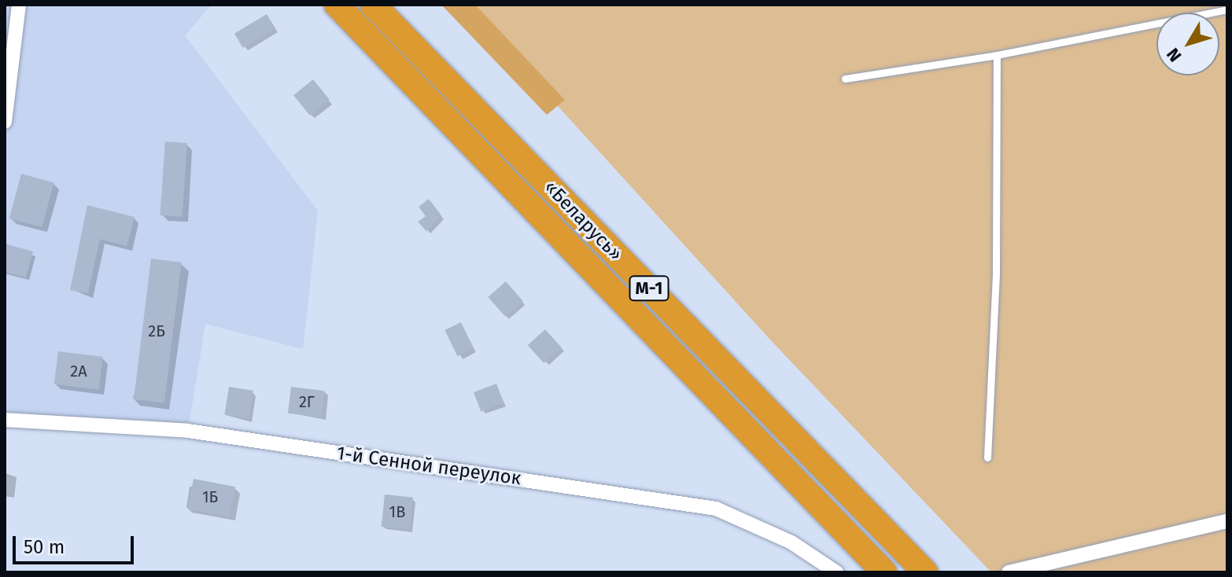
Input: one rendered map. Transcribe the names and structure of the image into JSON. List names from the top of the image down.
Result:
{
  "streets": {
    "highway": ["«Беларусь»", "М-1"],
    "street": ["1-й Сенной переулок"]
  },
  "house_numbers": [
    "2Б",
    "2А",
    "2Г",
    "1Б",
    "1В"
  ],
  "scale_bar": "50 m",
  "north": "bottom left"
}
